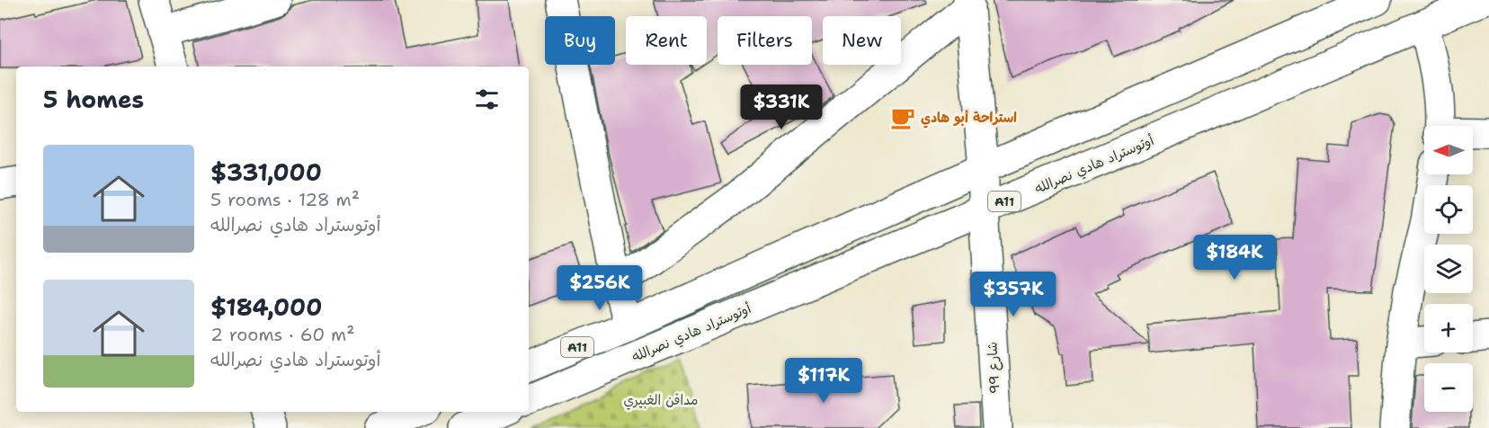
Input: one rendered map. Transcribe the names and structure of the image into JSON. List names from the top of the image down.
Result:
{
  "streets": {
    "main road": ["أوتوستراد هادي نصرالله", "A11", "شارع 99"]
  },
  "crossings": [
    ["أوتوستراد هادي نصرالله", "شارع 99"],
    ["A11", "شارع 99"]
  ],
  "parks": ["مدافن الغبيري"],
  "places": {
    "cafe": ["استراحة أبو هادي"]
  },
  "north": "left",
  "page": {
    "chip": [
      "Buy",
      "Rent",
      "Filters",
      "New"
    ],
    "heading": "5 homes",
    "price": [
      "$331K",
      "$184K",
      "$256K",
      "$357K",
      "$117K"
    ],
    "map_buttons": ["+", "−"],
    "list": [
      {
        "name": "$331,000",
        "note": "5 rooms · 128 m² · أوتوستراد هادي نصرالله"
      },
      {
        "name": "$184,000",
        "note": "2 rooms · 60 m² · أوتوستراد هادي نصرالله"
      }
    ]
  }
}
